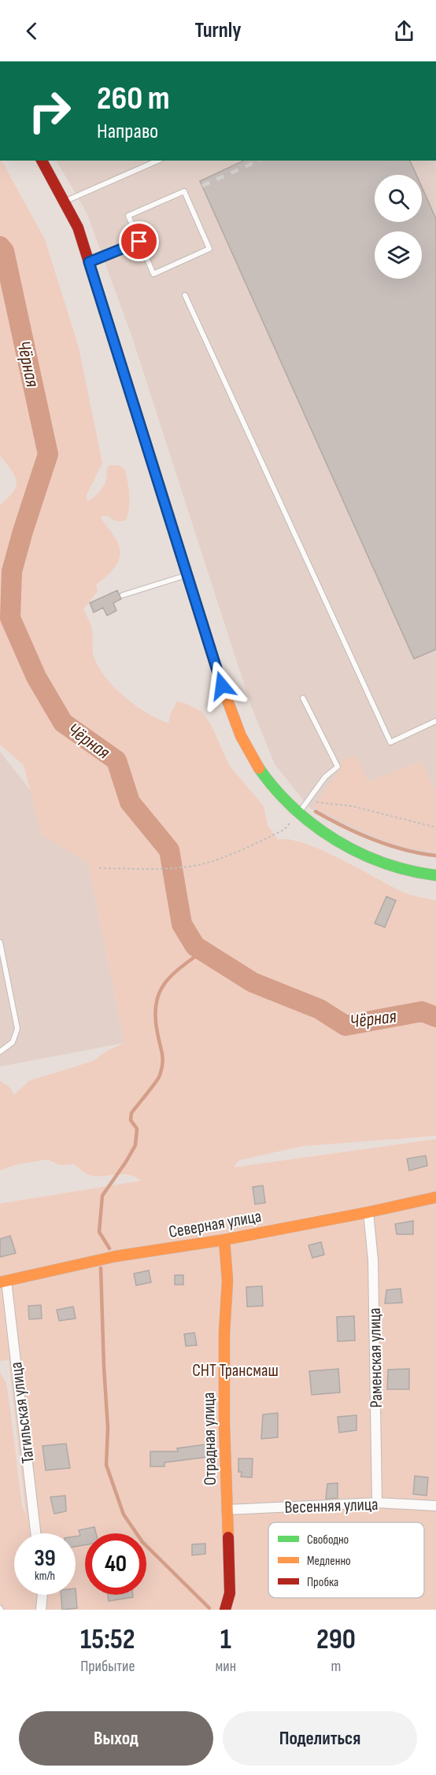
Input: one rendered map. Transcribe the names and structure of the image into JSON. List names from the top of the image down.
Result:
{
  "streets": {
    "street": [
      "Северная улица",
      "Раменская улица",
      "Тагильская улица",
      "Отрадная улица",
      "Весенняя улица"
    ]
  },
  "crossings": [
    ["Северная улица", "Раменская улица"],
    ["Северная улица", "Тагильская улица"],
    ["Северная улица", "Отрадная улица"],
    ["Раменская улица", "Весенняя улица"],
    ["Отрадная улица", "Весенняя улица"]
  ],
  "water": ["Чёрная"],
  "parks": ["СНТ Трансмаш"],
  "legend": ["Свободно", "Медленно", "Пробка"],
  "page": {
    "header": "Turnly",
    "turn": ["260 m", "Направо"],
    "speed": "39 km/h",
    "limit": "40",
    "eta": [
      "15:52",
      "Прибытие",
      "1",
      "мин",
      "290",
      "m"
    ],
    "buttons": ["Выход", "Поделиться"]
  }
}
